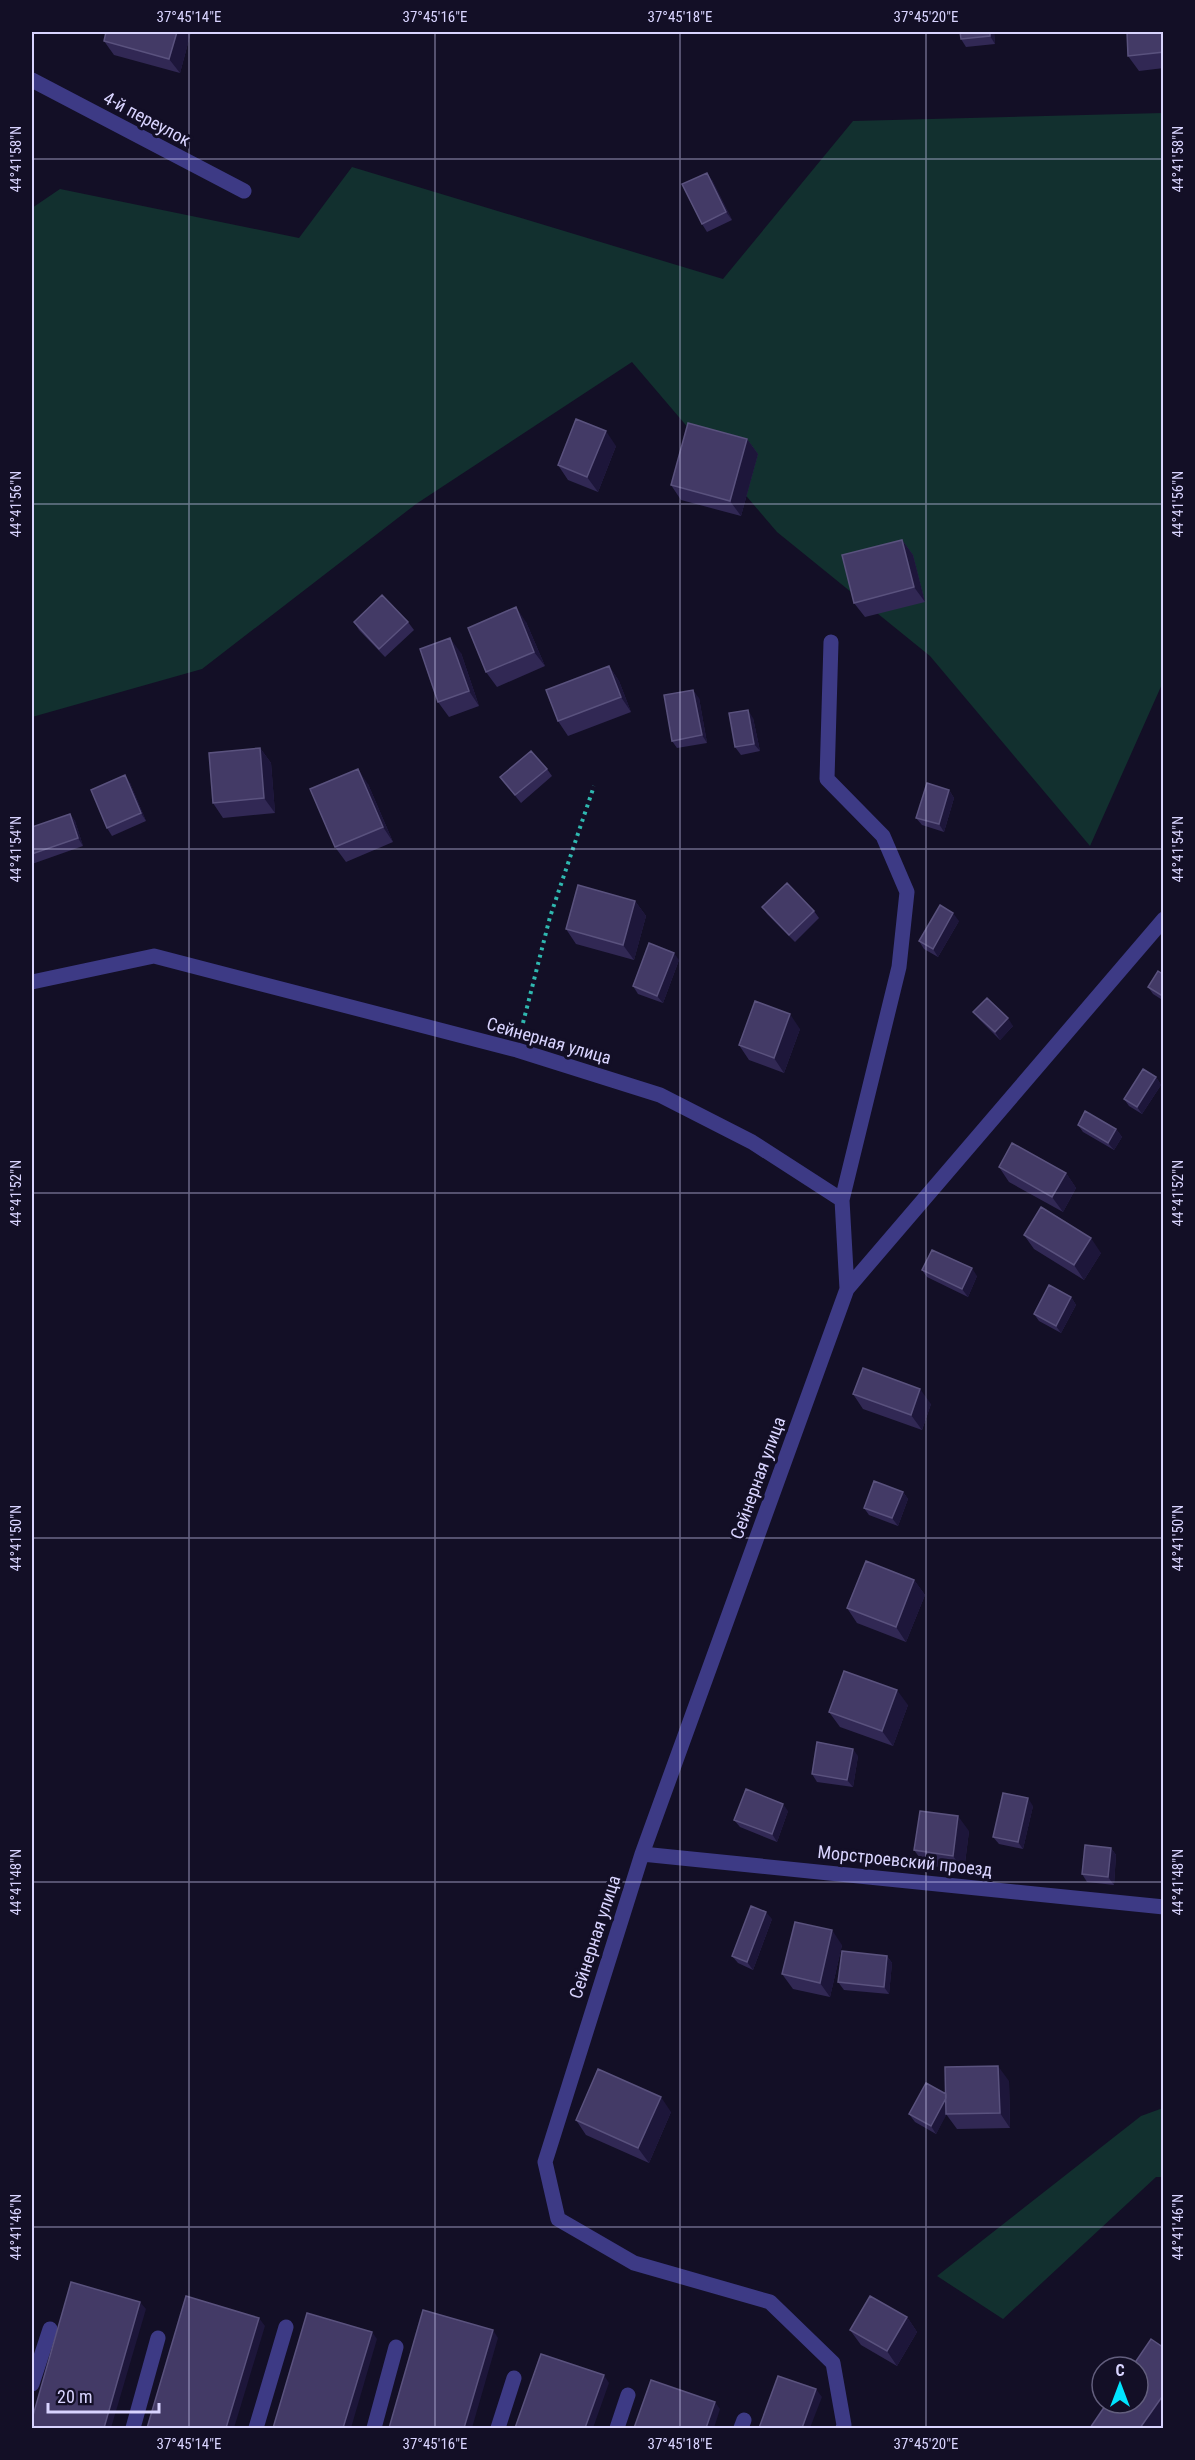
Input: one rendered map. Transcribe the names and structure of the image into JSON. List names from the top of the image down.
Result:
{
  "streets": {
    "lane": ["4-й переулок", "Сейнерная улица", "Морстроевский проезд"]
  },
  "crossings": [
    ["Сейнерная улица", "Морстроевский проезд"]
  ],
  "scale_bar": "20 m",
  "north": "top",
  "coordinates": [
    "37°45'14\"E",
    "37°45'16\"E",
    "37°45'18\"E",
    "37°45'20\"E",
    "44°41'58\"N",
    "44°41'56\"N",
    "44°41'54\"N",
    "44°41'52\"N",
    "44°41'50\"N",
    "44°41'48\"N",
    "44°41'46\"N"
  ]
}
